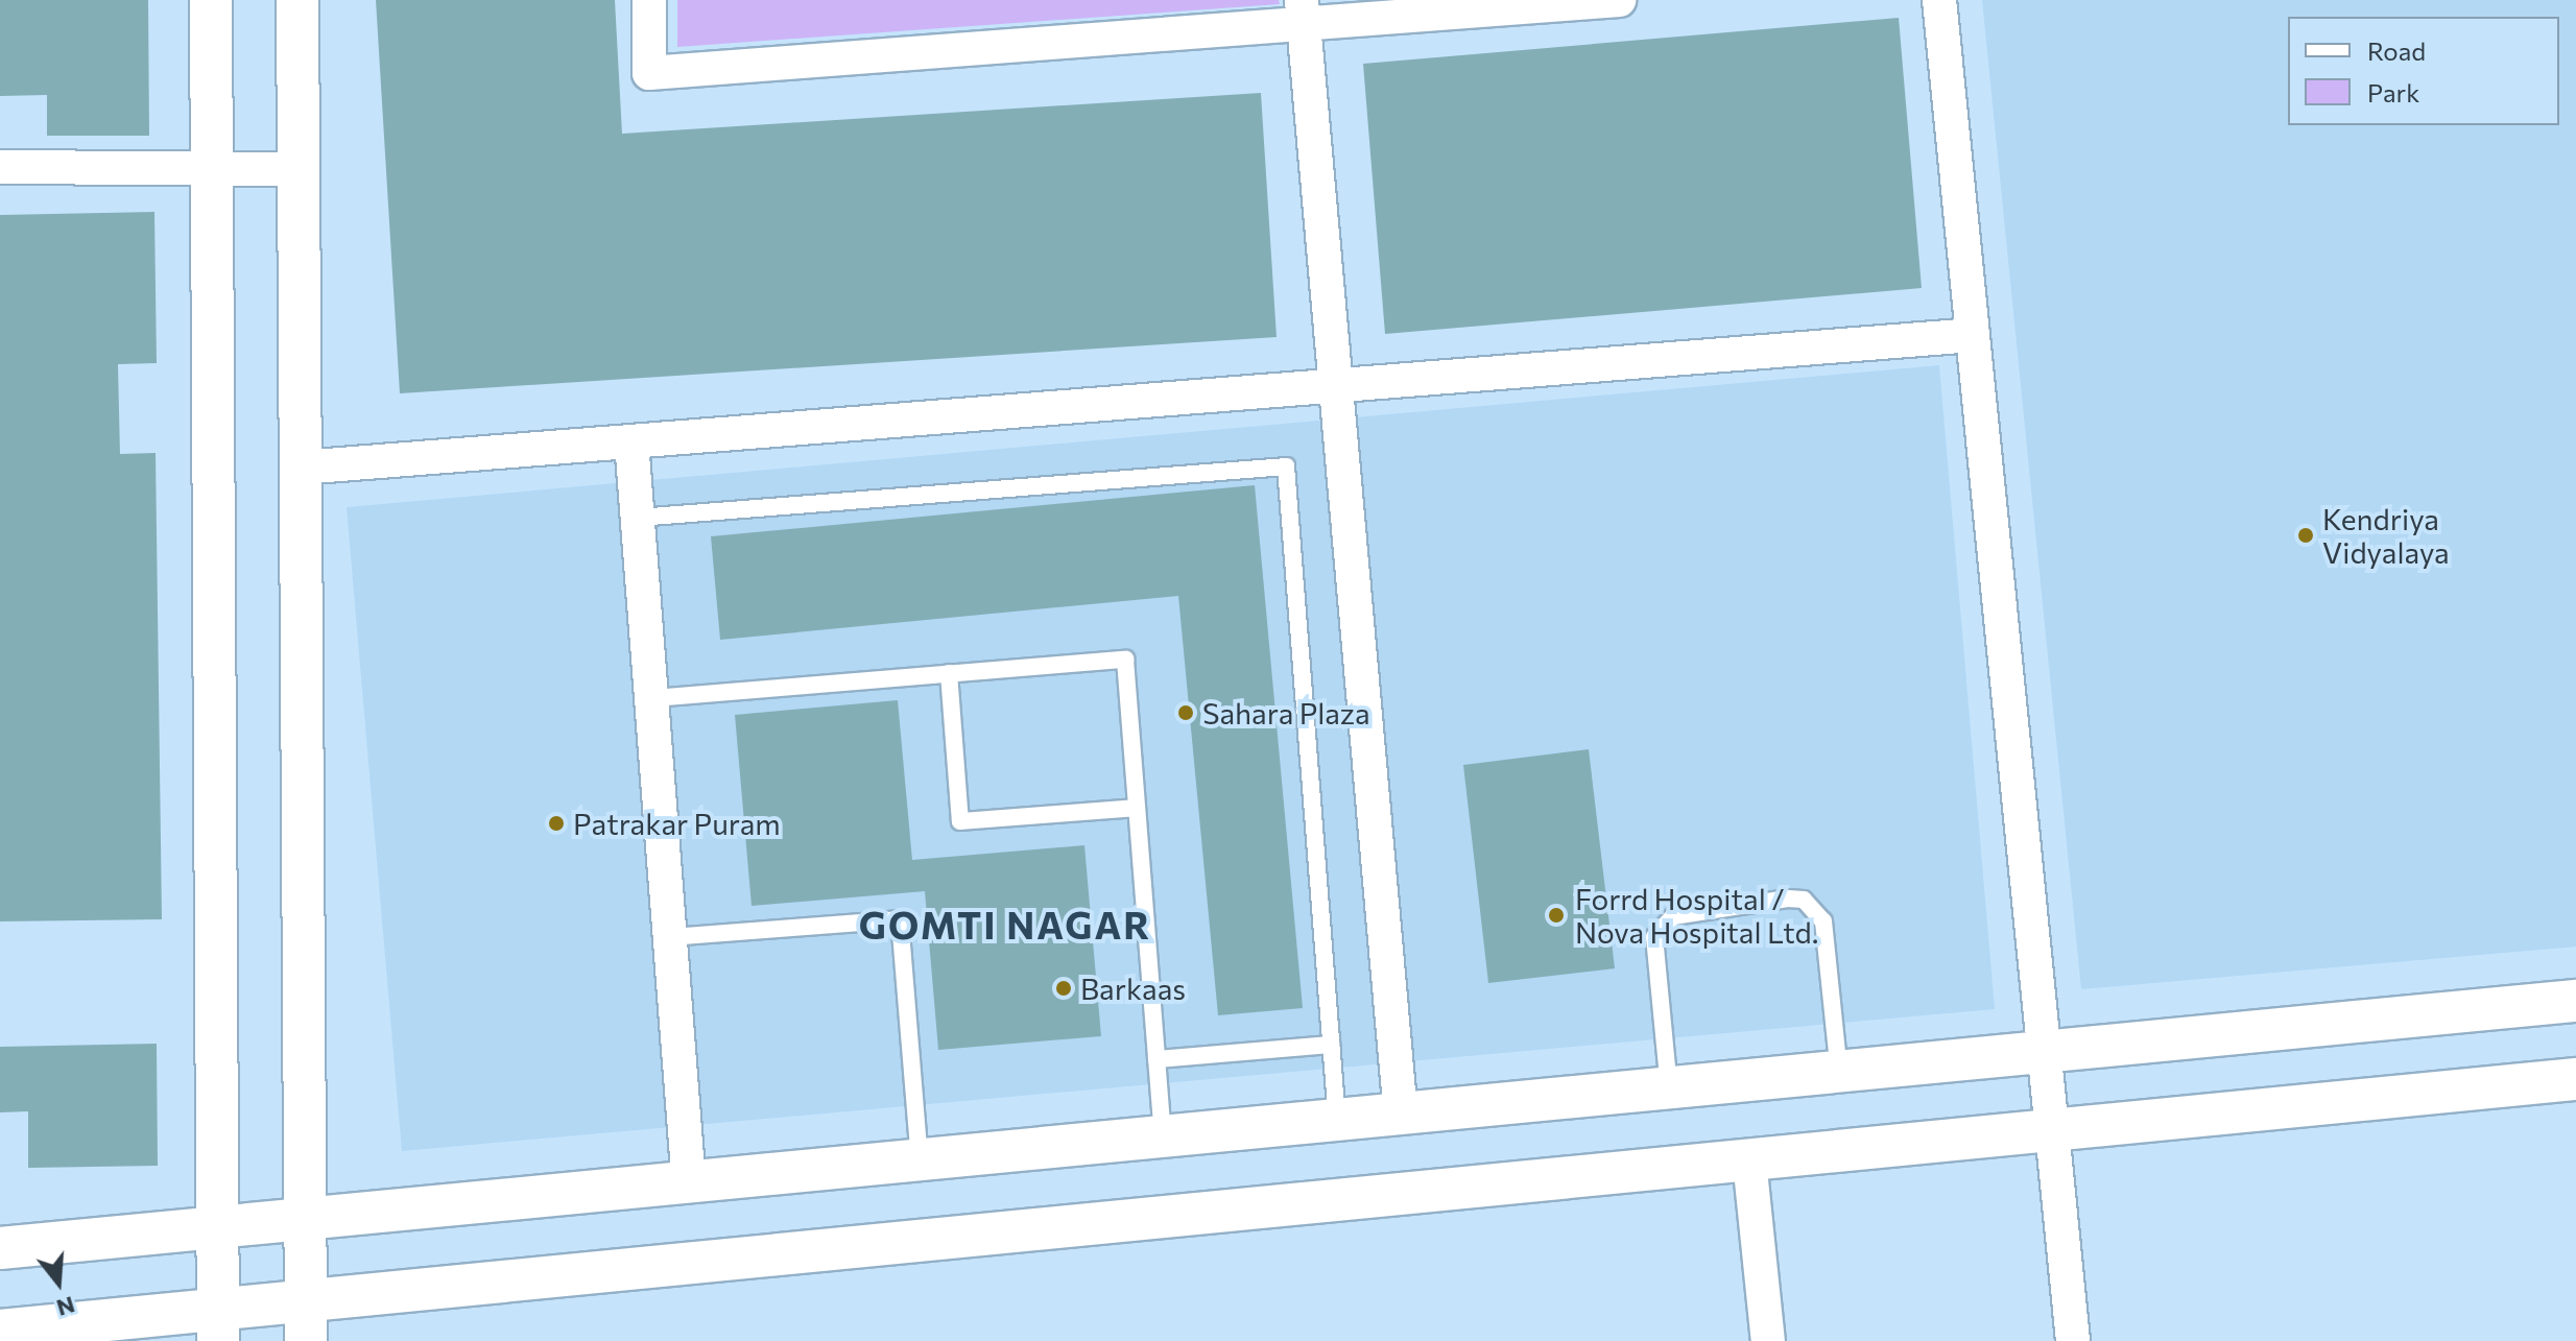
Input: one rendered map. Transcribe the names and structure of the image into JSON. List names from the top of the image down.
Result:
{
  "districts": ["GOMTI NAGAR"],
  "places": [
    "Kendriya Vidyalaya",
    "Sahara Plaza",
    "Patrakar Puram",
    "Forrd Hospital / Nova Hospital Ltd.",
    "Barkaas"
  ],
  "legend": ["Road", "Park"],
  "north": "bottom"
}
